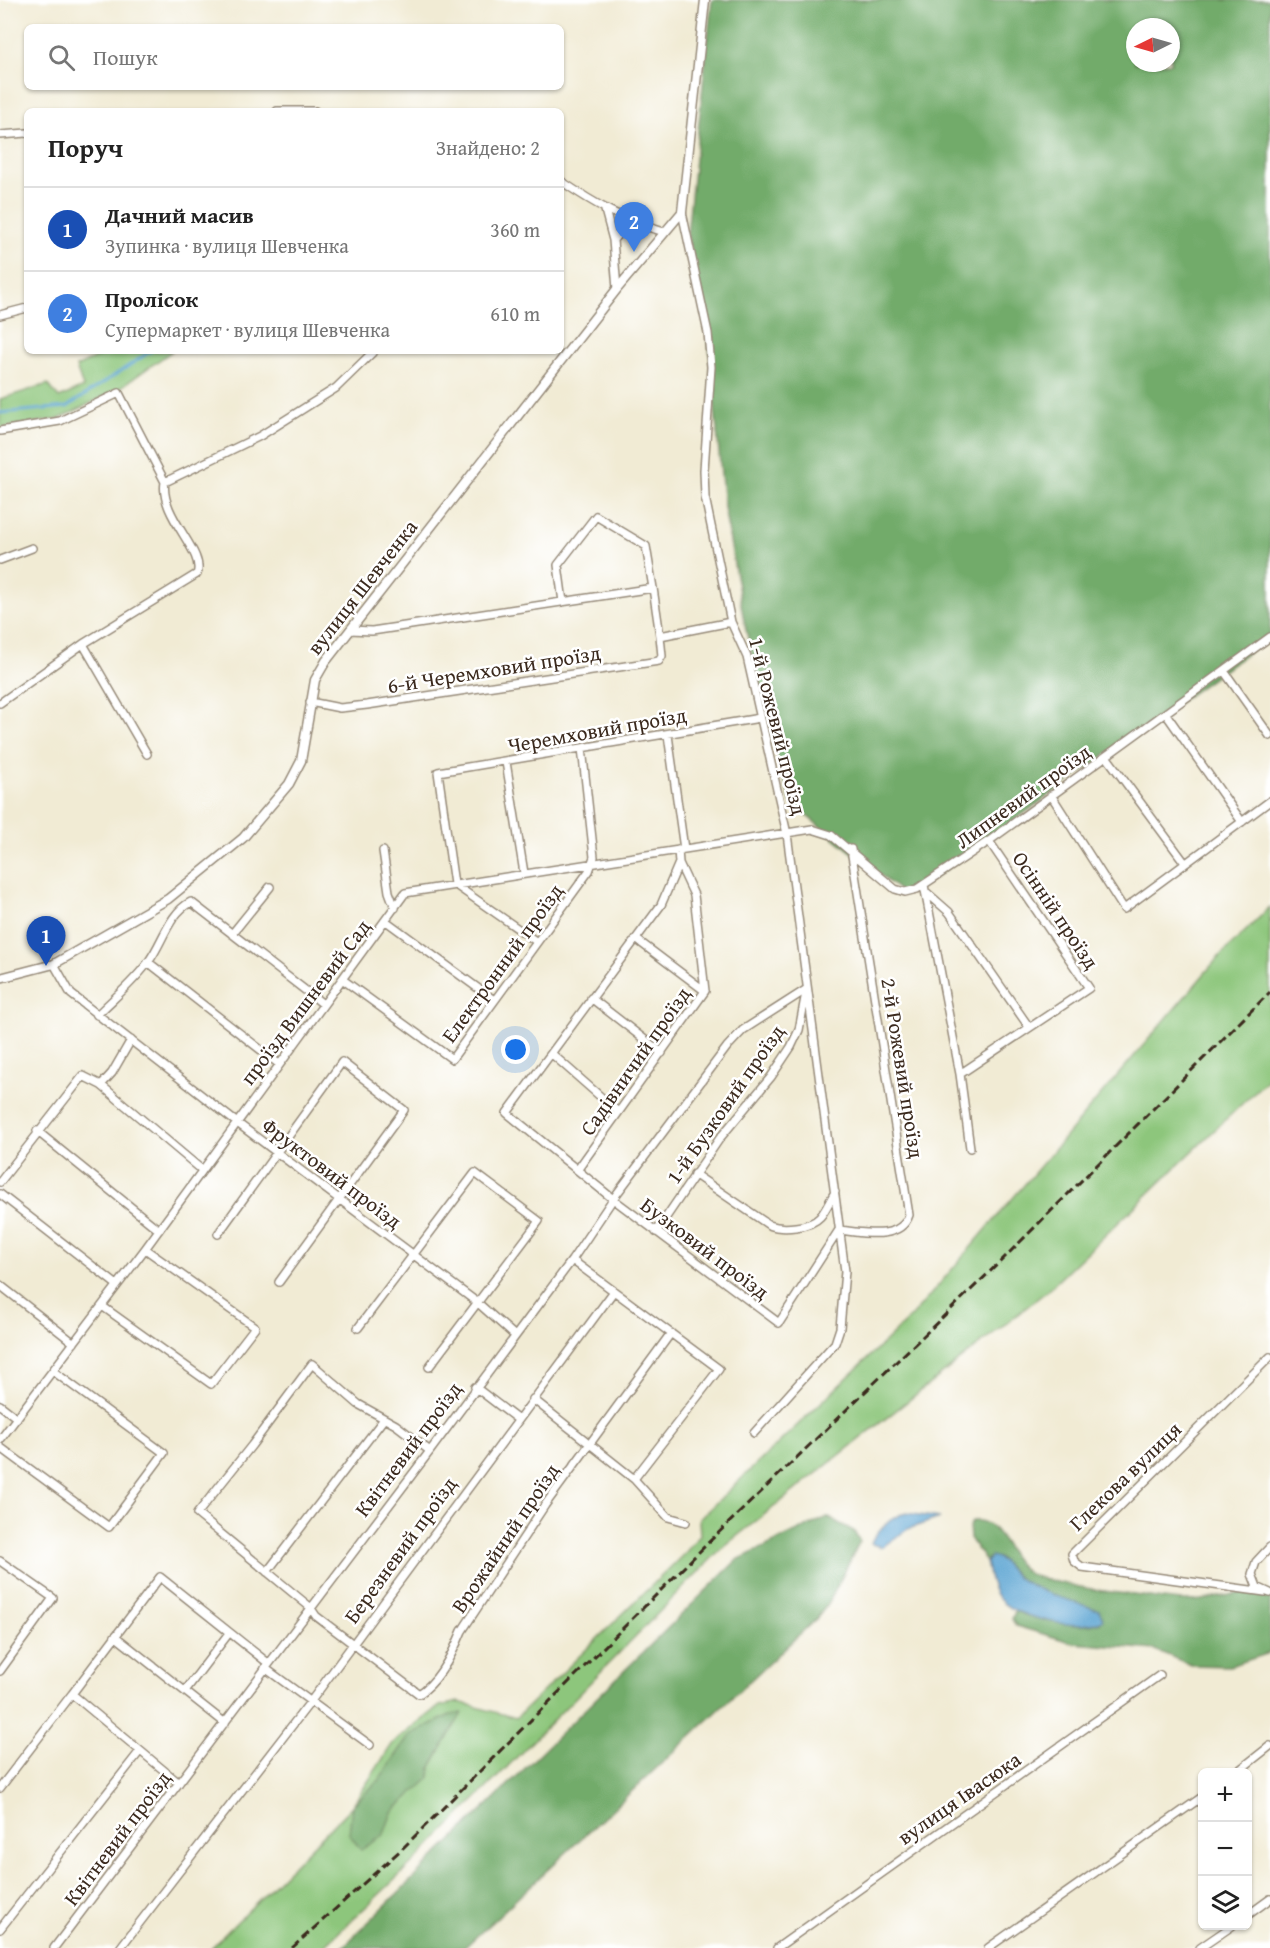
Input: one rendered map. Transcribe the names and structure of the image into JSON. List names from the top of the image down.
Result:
{
  "streets": {
    "street": [
      "вулиця Шевченка",
      "6-й Черемховий проїзд",
      "1-й Рожевий проїзд",
      "Черемховий проїзд",
      "Липневий проїзд",
      "Осінній проїзд",
      "Електронний проїзд",
      "проїзд Вишневий Сад",
      "Садівничий проїзд",
      "2-й Рожевий проїзд",
      "1-й Бузковий проїзд",
      "Фруктовий проїзд",
      "Бузковий проїзд",
      "Квітневий проїзд",
      "Глекова вулиця",
      "Врожайний проїзд",
      "Березневий проїзд",
      "вулиця Івасюка"
    ]
  },
  "crossings": [
    ["вулиця Шевченка", "6-й Черемховий проїзд"],
    ["вулиця Шевченка", "1-й Рожевий проїзд"],
    ["вулиця Шевченка", "Фруктовий проїзд"],
    ["1-й Рожевий проїзд", "Черемховий проїзд"],
    ["1-й Рожевий проїзд", "Липневий проїзд"],
    ["1-й Рожевий проїзд", "проїзд Вишневий Сад"],
    ["1-й Рожевий проїзд", "2-й Рожевий проїзд"],
    ["1-й Рожевий проїзд", "1-й Бузковий проїзд"],
    ["1-й Рожевий проїзд", "Бузковий проїзд"],
    ["1-й Рожевий проїзд", "Квітневий проїзд"],
    ["Черемховий проїзд", "проїзд Вишневий Сад"],
    ["Липневий проїзд", "Осінній проїзд"],
    ["Липневий проїзд", "проїзд Вишневий Сад"],
    ["Липневий проїзд", "2-й Рожевий проїзд"],
    ["Електронний проїзд", "проїзд Вишневий Сад"],
    ["проїзд Вишневий Сад", "Фруктовий проїзд"],
    ["Садівничий проїзд", "Бузковий проїзд"],
    ["2-й Рожевий проїзд", "Бузковий проїзд"],
    ["1-й Бузковий проїзд", "Бузковий проїзд"],
    ["1-й Бузковий проїзд", "Квітневий проїзд"],
    ["Фруктовий проїзд", "Квітневий проїзд"],
    ["Бузковий проїзд", "Квітневий проїзд"],
    ["Врожайний проїзд", "Березневий проїзд"]
  ],
  "north": "left",
  "page": {
    "search": "Пошук",
    "heading": ["Поруч", "Знайдено: 2"],
    "list": [
      {
        "mark": "1",
        "name": "Дачний масив",
        "note": "Зупинка · вулиця Шевченка",
        "value": "360 m"
      },
      {
        "mark": "2",
        "name": "Пролісок",
        "note": "Супермаркет · вулиця Шевченка",
        "value": "610 m"
      }
    ],
    "pins": ["2", "1"],
    "map_buttons": ["+", "−"]
  }
}
